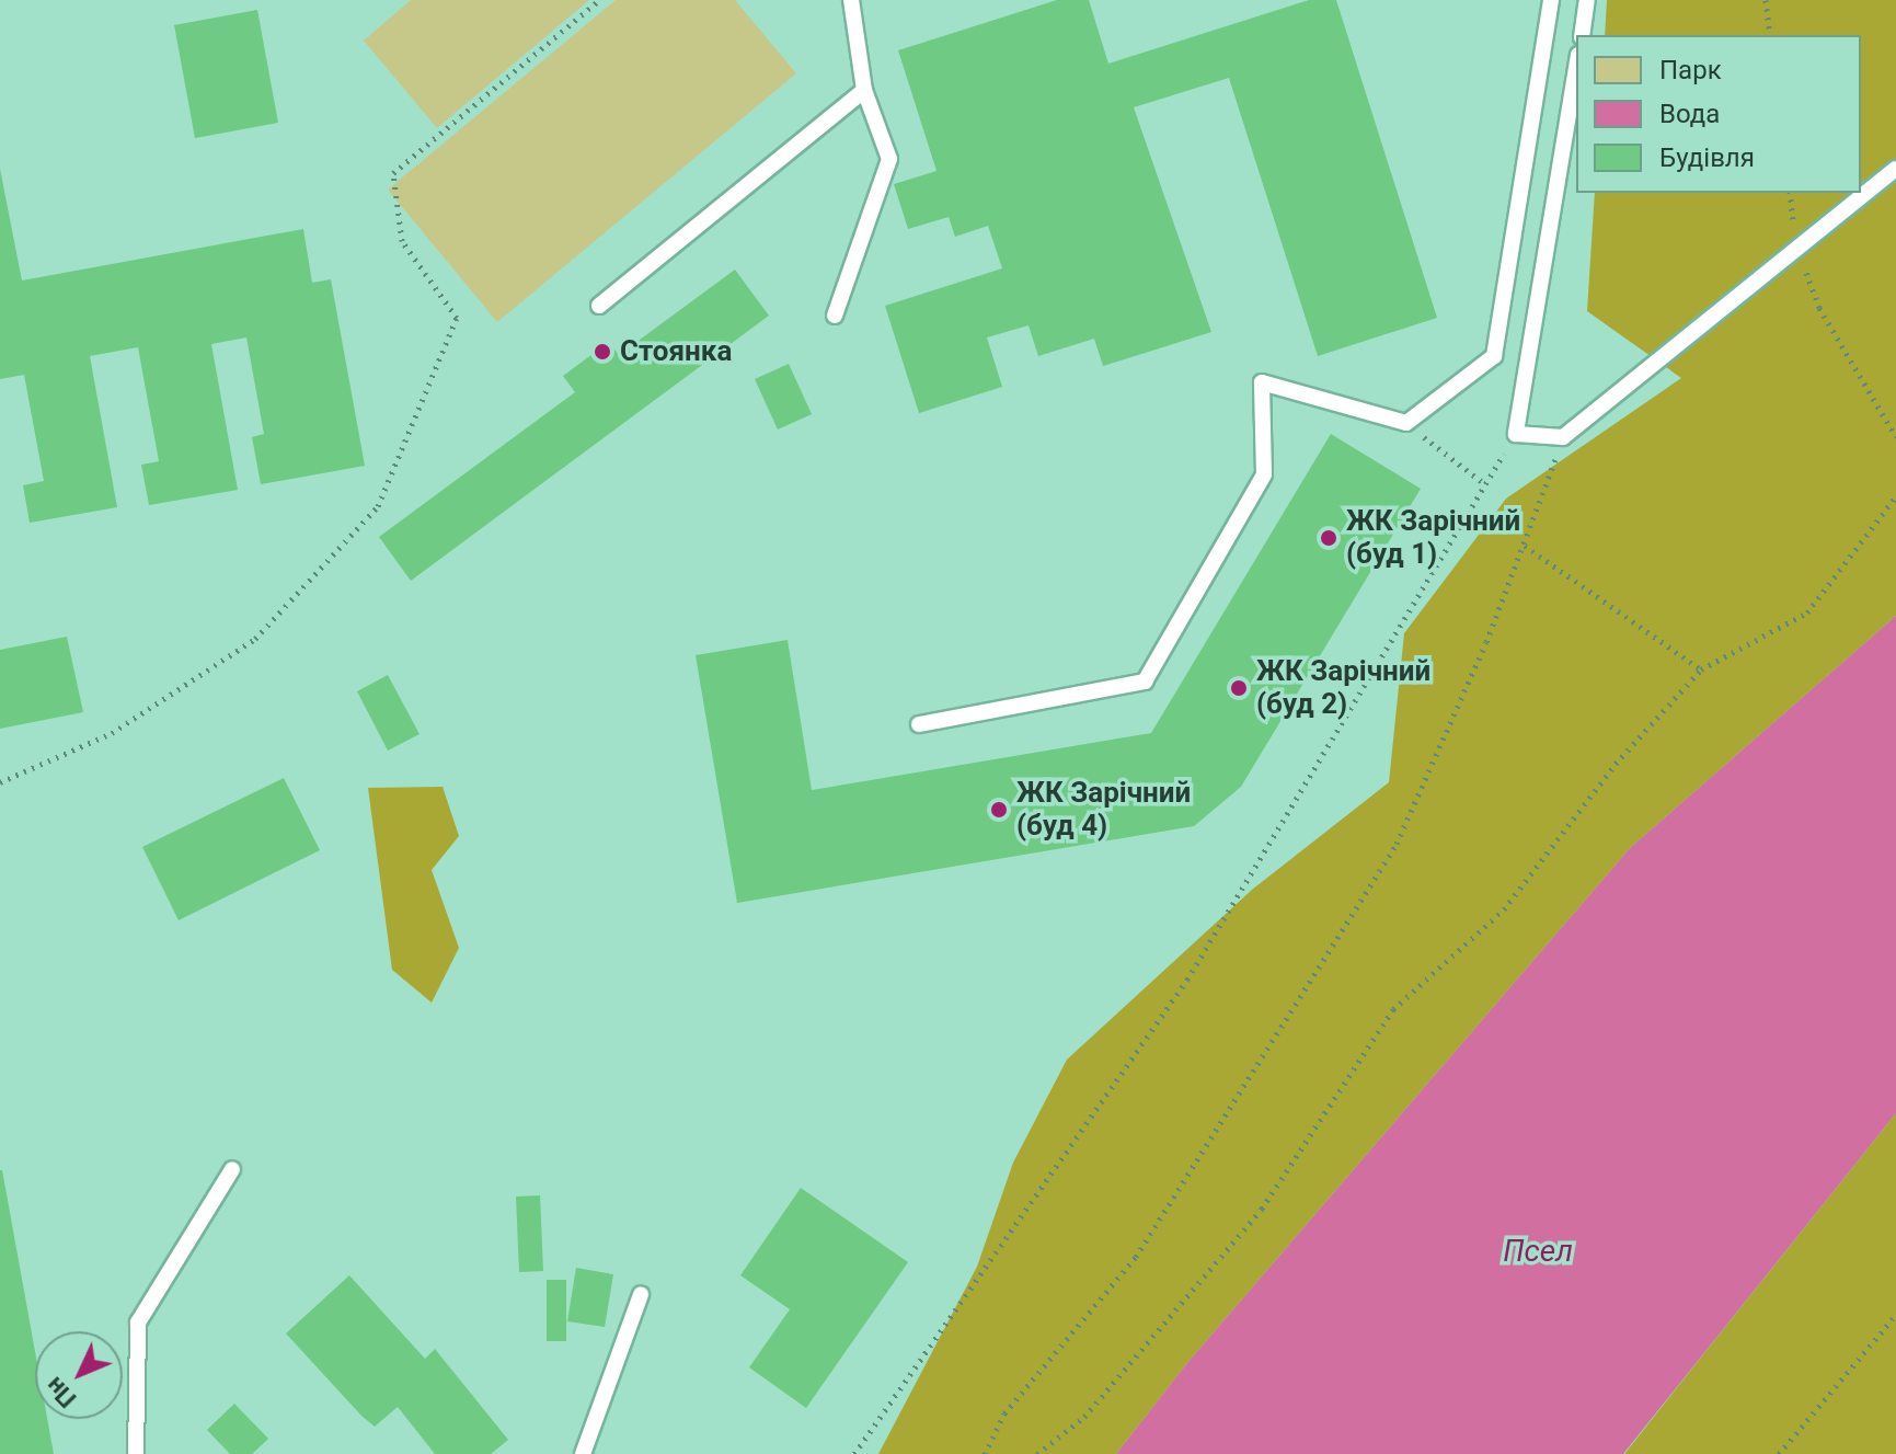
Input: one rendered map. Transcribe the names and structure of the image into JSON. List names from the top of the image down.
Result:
{
  "water": ["Псел"],
  "places": [
    "Стоянка",
    "ЖК Зарічний (буд 1)",
    "ЖК Зарічний (буд 2)",
    "ЖК Зарічний (буд 4)"
  ],
  "legend": ["Парк", "Вода", "Будівля"],
  "north": "bottom left"
}
